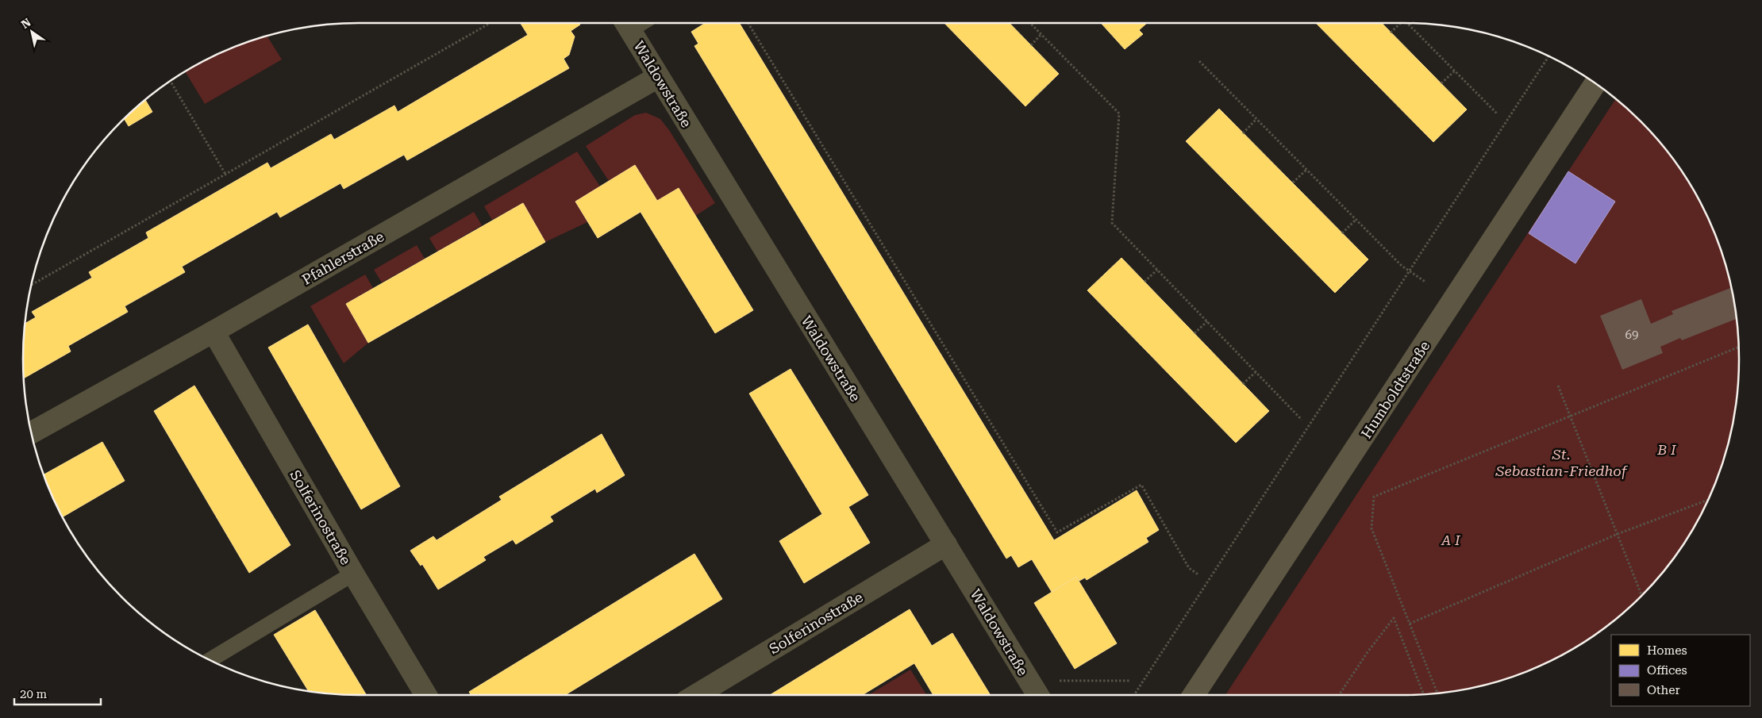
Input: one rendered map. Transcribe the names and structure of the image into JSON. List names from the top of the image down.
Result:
{
  "streets": {
    "street": [
      "Waldowstraße",
      "Pfahlerstraße",
      "Humboldtstraße",
      "Solferinostraße"
    ]
  },
  "crossings": [
    ["Waldowstraße", "Pfahlerstraße"],
    ["Waldowstraße", "Solferinostraße"],
    ["Pfahlerstraße", "Solferinostraße"]
  ],
  "parks": ["B I", "St. Sebastian-Friedhof", "A I"],
  "house_numbers": ["69"],
  "legend": ["Homes", "Offices", "Other"],
  "scale_bar": "20 m",
  "north": "top left"
}
